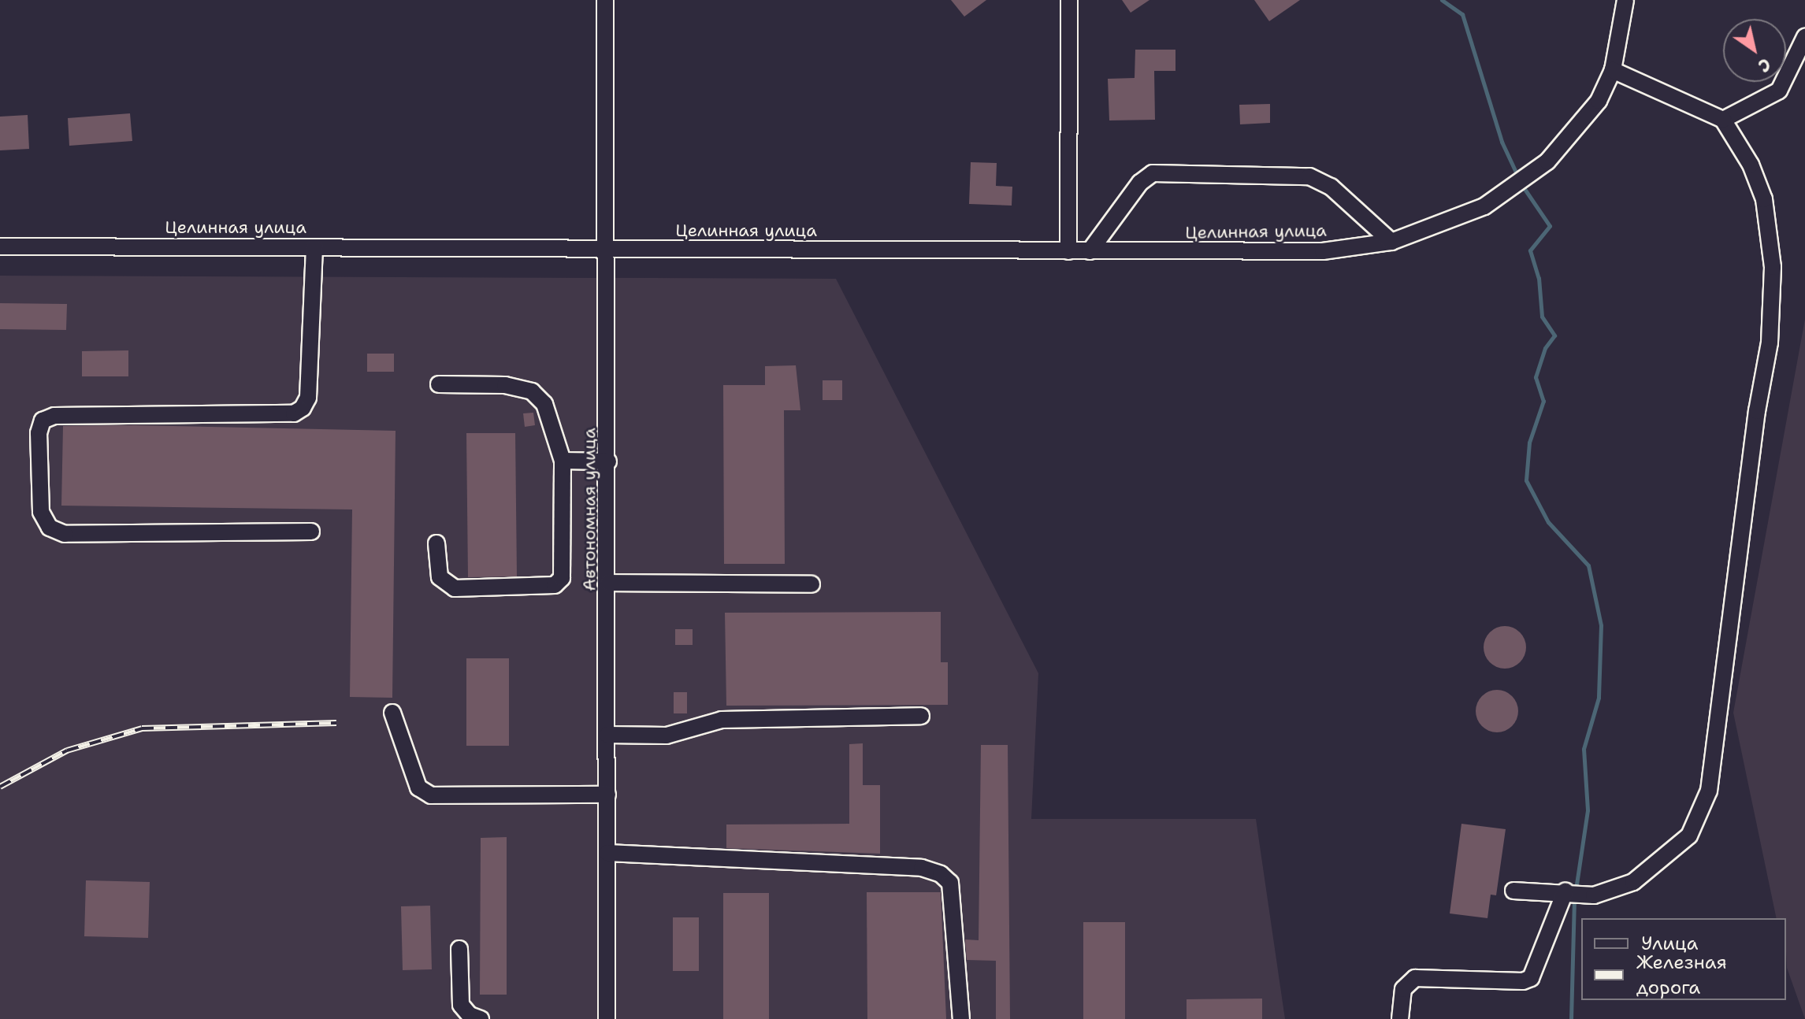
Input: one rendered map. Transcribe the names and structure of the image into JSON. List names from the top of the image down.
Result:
{
  "streets": {
    "street": ["Целинная улица", "Автономная улица"]
  },
  "crossings": [
    ["Целинная улица", "Автономная улица"]
  ],
  "legend": ["Улица", "Железная дорога"],
  "north": "bottom right"
}
